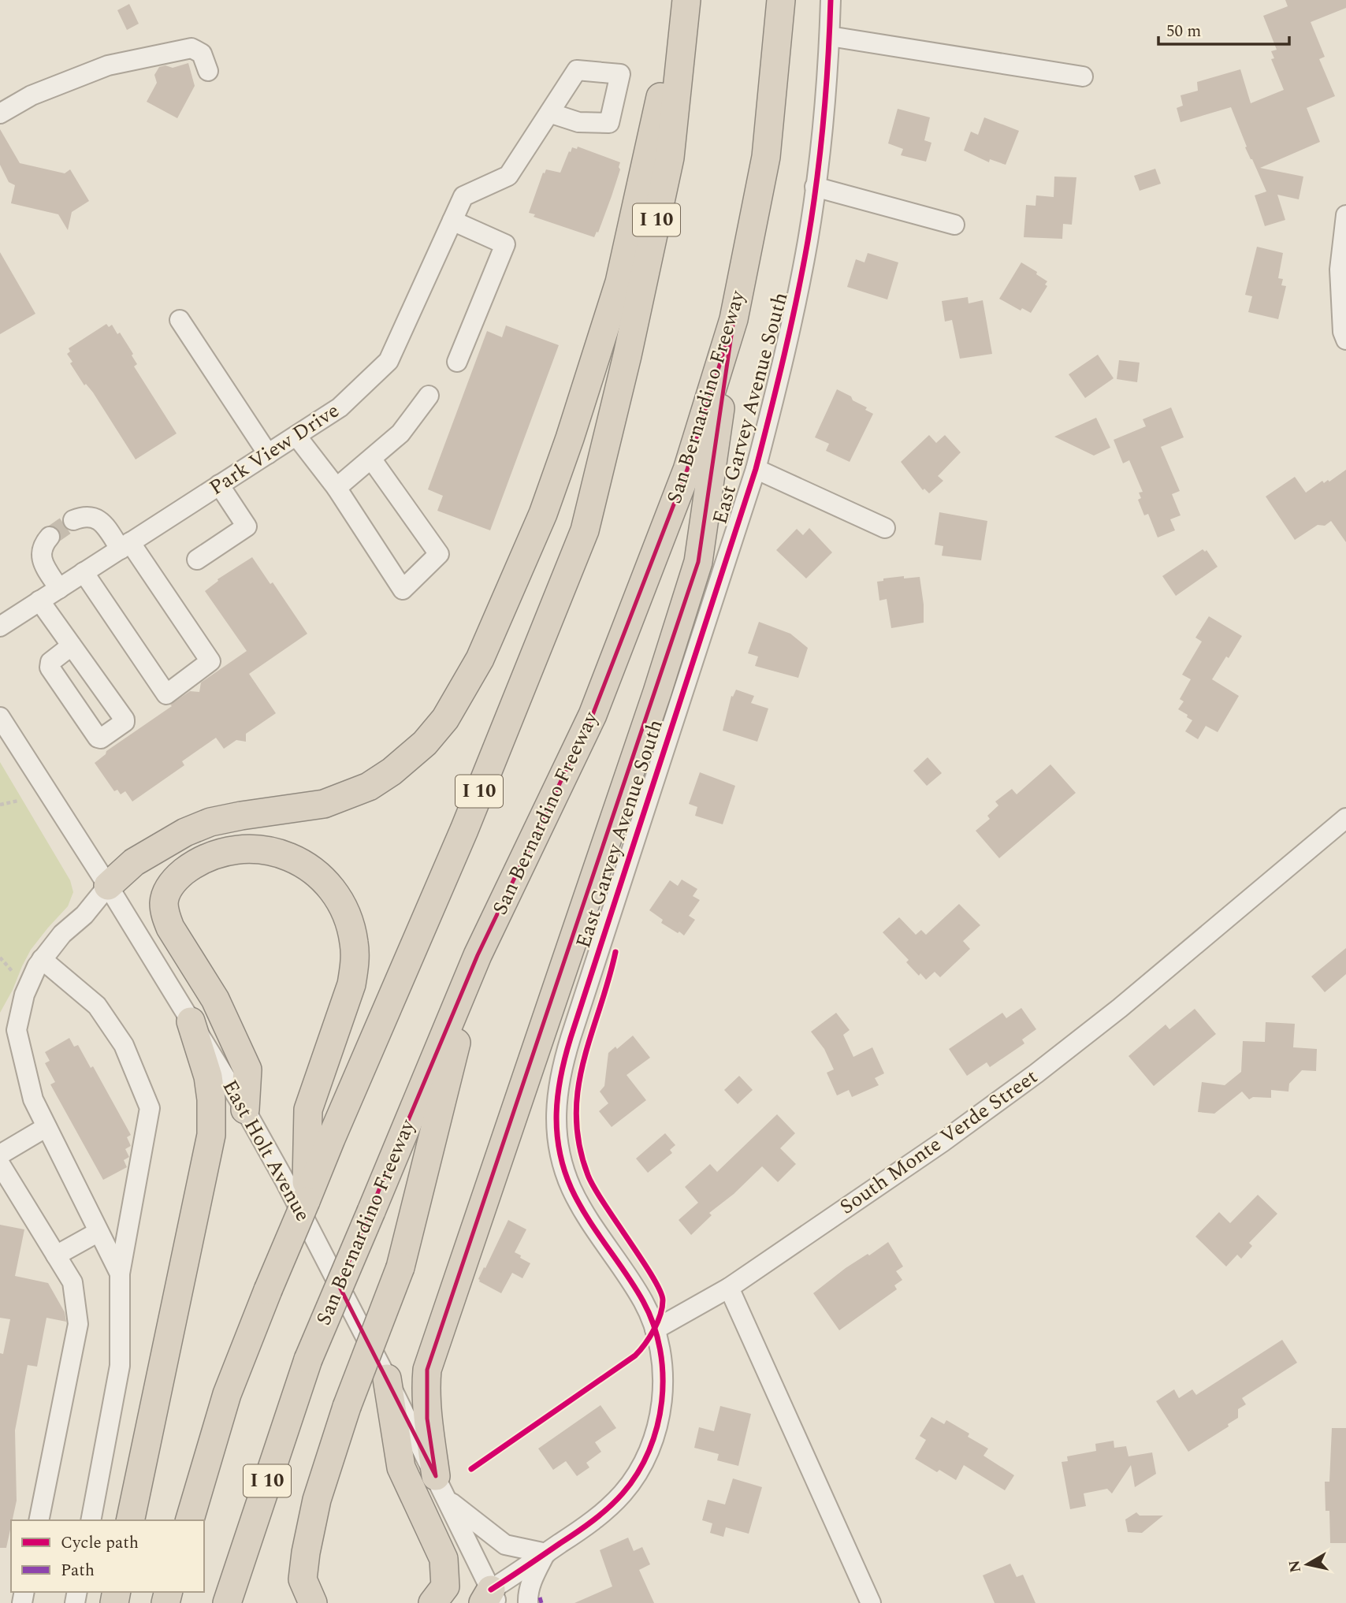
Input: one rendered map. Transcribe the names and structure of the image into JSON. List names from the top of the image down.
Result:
{
  "streets": {
    "highway": ["I 10", "San Bernardino Freeway"],
    "street": [
      "East Garvey Avenue South",
      "Park View Drive",
      "South Monte Verde Street",
      "East Holt Avenue"
    ]
  },
  "crossings": [
    ["East Garvey Avenue South", "South Monte Verde Street"],
    ["East Garvey Avenue South", "East Holt Avenue"]
  ],
  "legend": ["Cycle path", "Path"],
  "scale_bar": "50 m",
  "north": "left"
}
